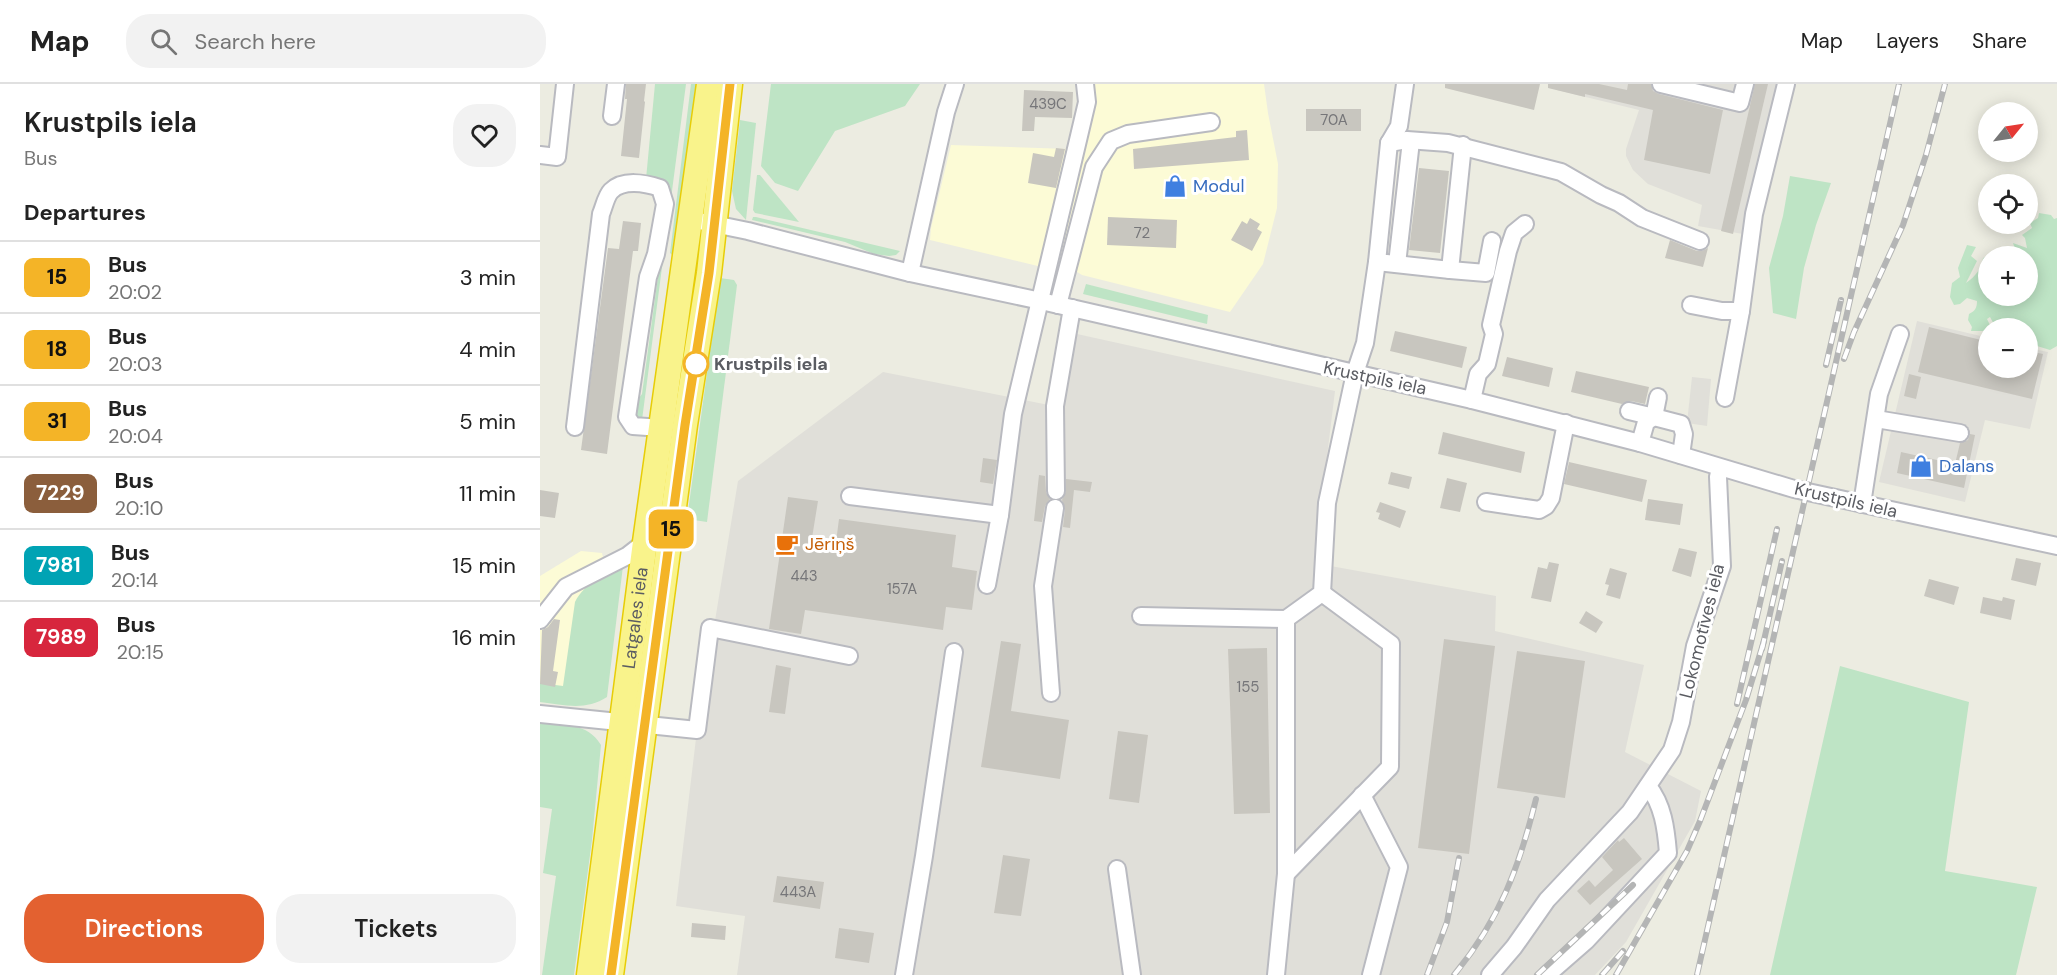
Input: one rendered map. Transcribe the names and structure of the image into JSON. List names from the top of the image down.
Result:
{
  "streets": {
    "highway": ["Latgales iela"],
    "street": ["Krustpils iela", "Lokomotīves iela"]
  },
  "crossings": [
    ["Krustpils iela", "Latgales iela"],
    ["Krustpils iela", "Lokomotīves iela"]
  ],
  "places": {
    "shop": ["Modul", "Dalans"],
    "other": ["Krustpils iela"],
    "cafe": ["Jēriņš"]
  },
  "lines": ["bus line 15"],
  "house_numbers": [
    "439C",
    "70A",
    "72",
    "443",
    "157A",
    "155",
    "443A"
  ],
  "north": "top right",
  "page": {
    "header": "Map",
    "search": "Search here",
    "nav": ["Map", "Layers", "Share"],
    "heading": [
      ["Krustpils iela", "Bus"],
      "Departures"
    ],
    "on_map": "15",
    "map_buttons": ["+", "−"],
    "list": [
      {
        "mark": "15",
        "name": "Bus",
        "note": "20:02",
        "value": "3 min"
      },
      {
        "mark": "18",
        "name": "Bus",
        "note": "20:03",
        "value": "4 min"
      },
      {
        "mark": "31",
        "name": "Bus",
        "note": "20:04",
        "value": "5 min"
      },
      {
        "mark": "7229",
        "name": "Bus",
        "note": "20:10",
        "value": "11 min"
      },
      {
        "mark": "7981",
        "name": "Bus",
        "note": "20:14",
        "value": "15 min"
      },
      {
        "mark": "7989",
        "name": "Bus",
        "note": "20:15",
        "value": "16 min"
      }
    ],
    "buttons": ["Directions", "Tickets"]
  }
}
